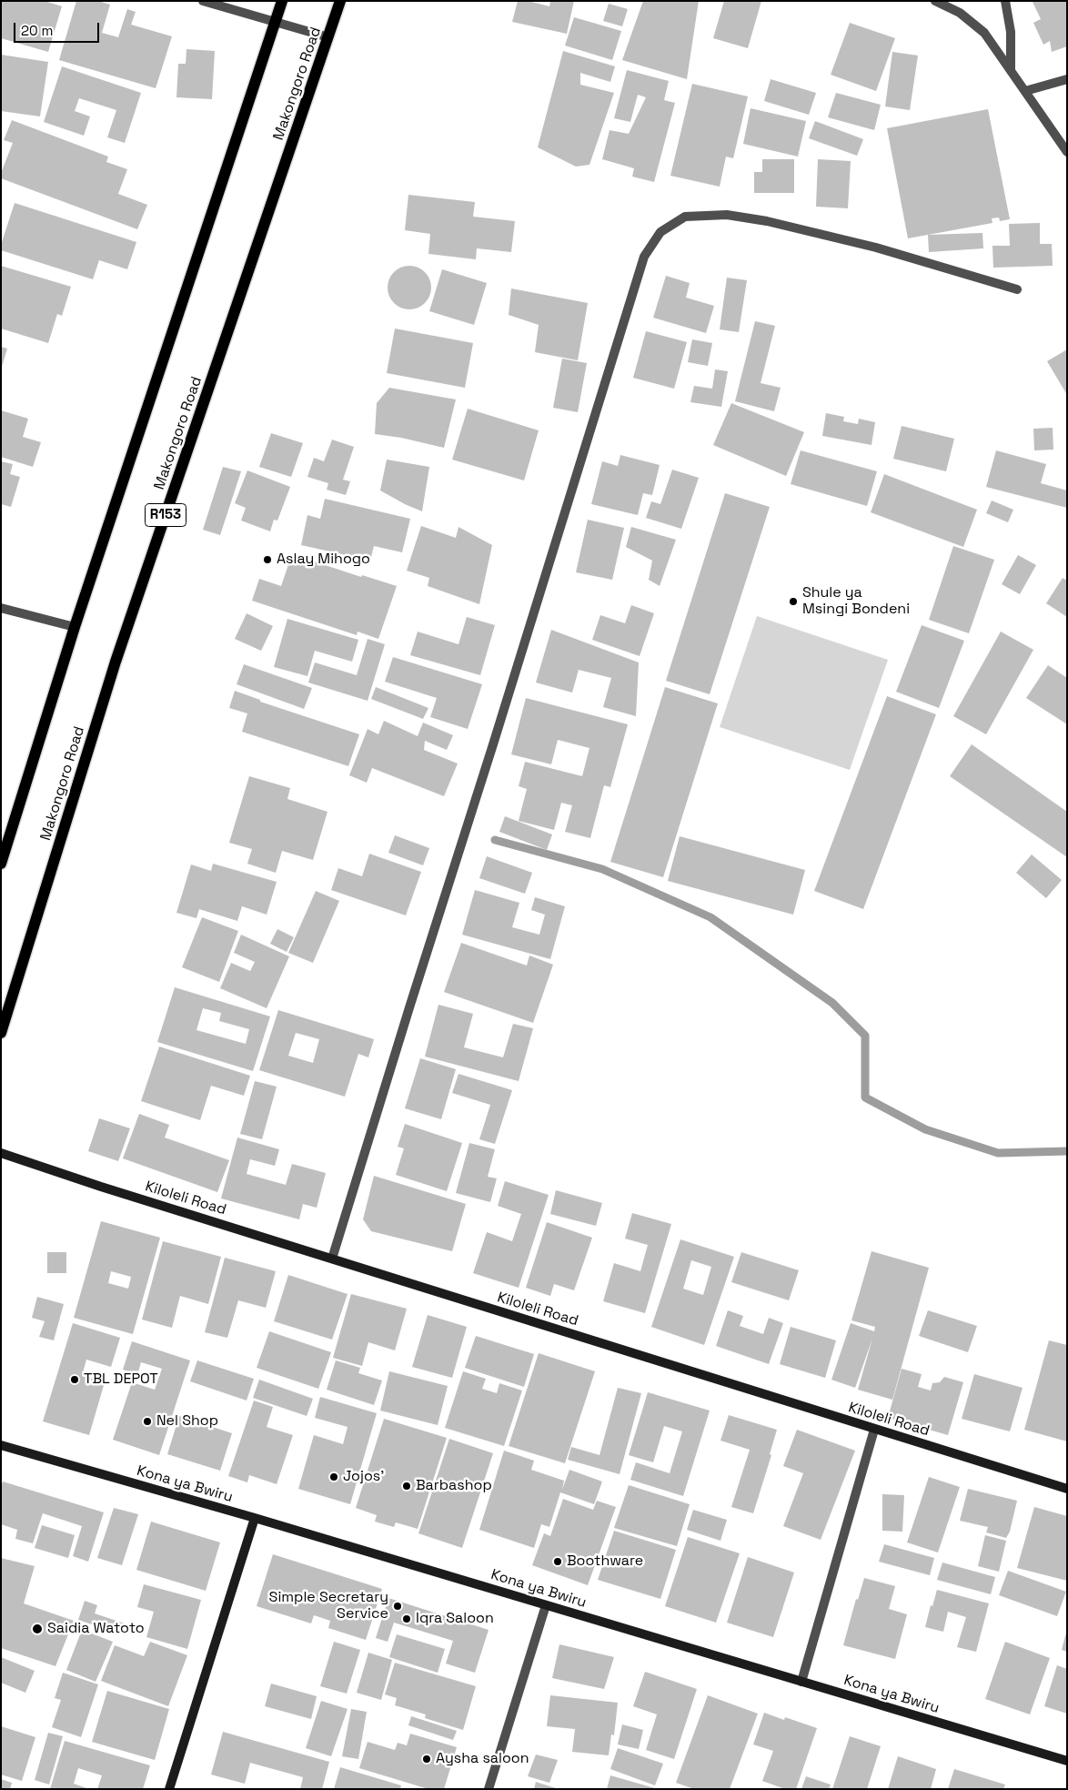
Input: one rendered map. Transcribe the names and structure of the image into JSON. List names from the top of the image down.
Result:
{
  "streets": {
    "main road": ["Makongoro Road", "R153"],
    "street": ["Kiloleli Road", "Kona ya Bwiru"]
  },
  "places": [
    "Aslay Mihogo",
    "Shule ya Msingi Bondeni",
    "TBL DEPOT",
    "Nel Shop",
    "Jojos'",
    "Barbashop",
    "Boothware",
    "Simple Secretary Service",
    "Iqra Saloon",
    "Saidia Watoto",
    "Aysha saloon"
  ],
  "scale_bar": "20 m"
}
